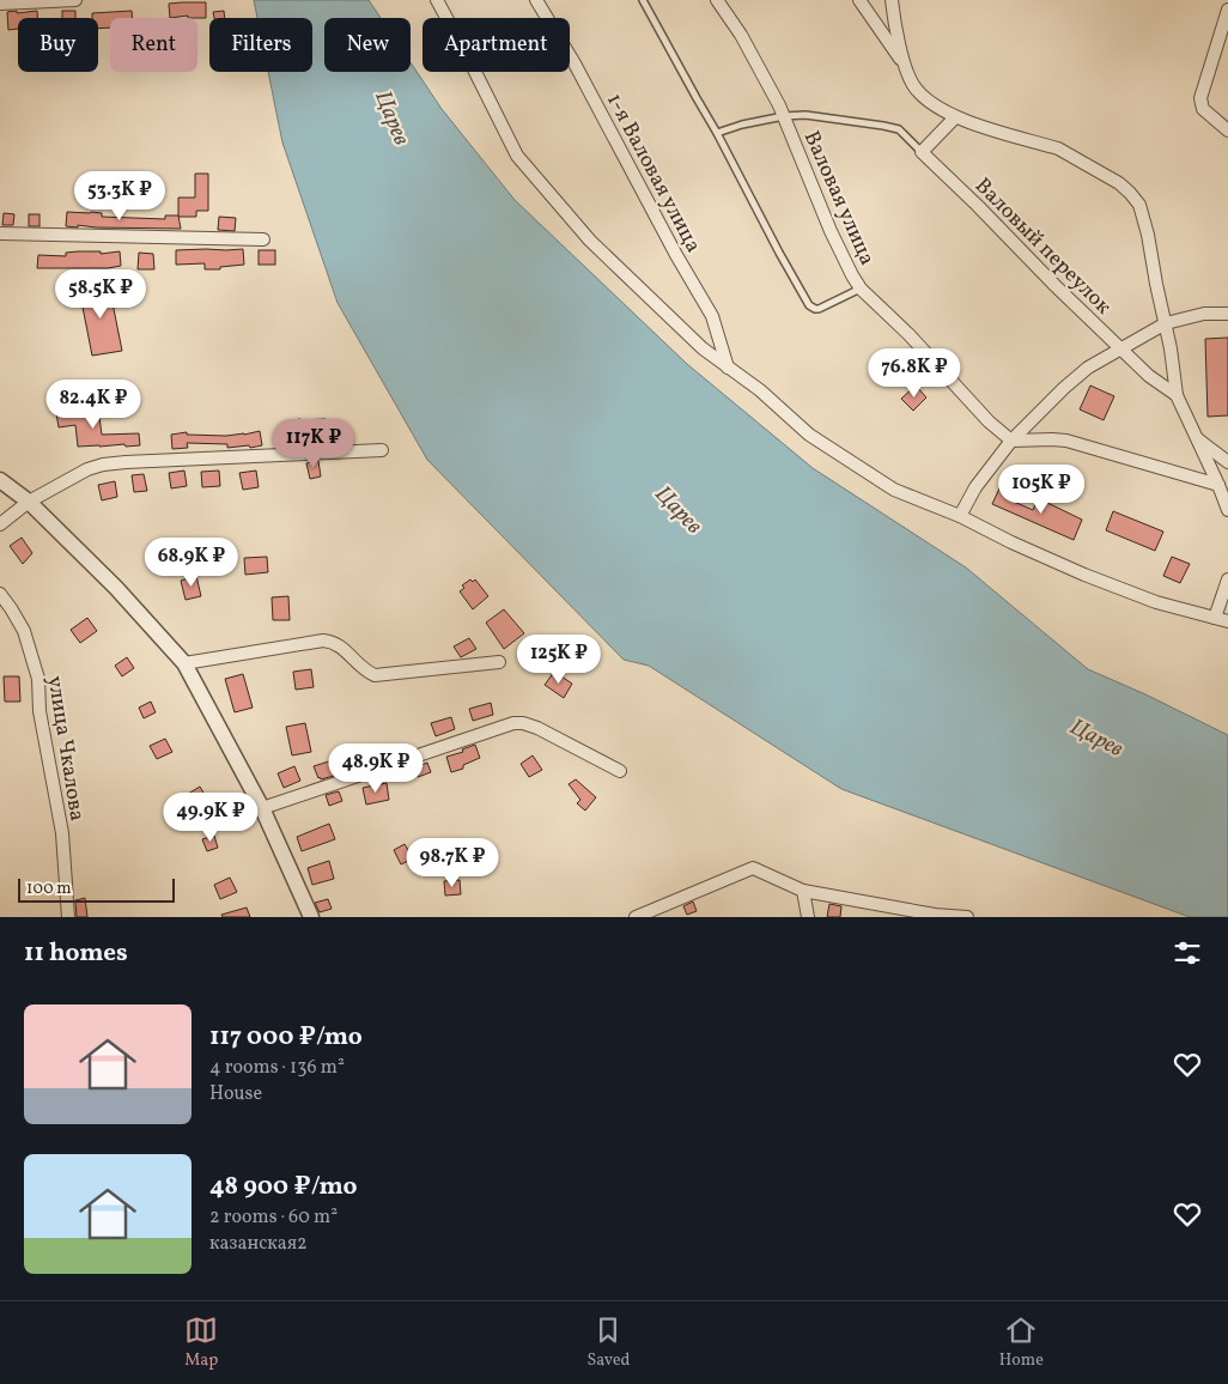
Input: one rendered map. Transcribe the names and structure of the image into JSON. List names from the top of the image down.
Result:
{
  "streets": {
    "street": [
      "1-я Валовая улица",
      "Валовая улица",
      "Валовый переулок",
      "улица Чкалова"
    ]
  },
  "water": ["Царев"],
  "scale_bar": "100 m",
  "page": {
    "chip": [
      "Buy",
      "Rent",
      "Filters",
      "New",
      "Apartment"
    ],
    "price": [
      "53.3K ₽",
      "58.5K ₽",
      "76.8K ₽",
      "82.4K ₽",
      "117K ₽",
      "105K ₽",
      "68.9K ₽",
      "125K ₽",
      "48.9K ₽",
      "49.9K ₽",
      "98.7K ₽"
    ],
    "scale": "100 m",
    "heading": "11 homes",
    "list": [
      {
        "name": "117 000 ₽/mo",
        "note": "4 rooms · 136 m² · House"
      },
      {
        "name": "48 900 ₽/mo",
        "note": "2 rooms · 60 m² · казанская2"
      }
    ],
    "tabs": ["Map", "Saved", "Home"]
  }
}
